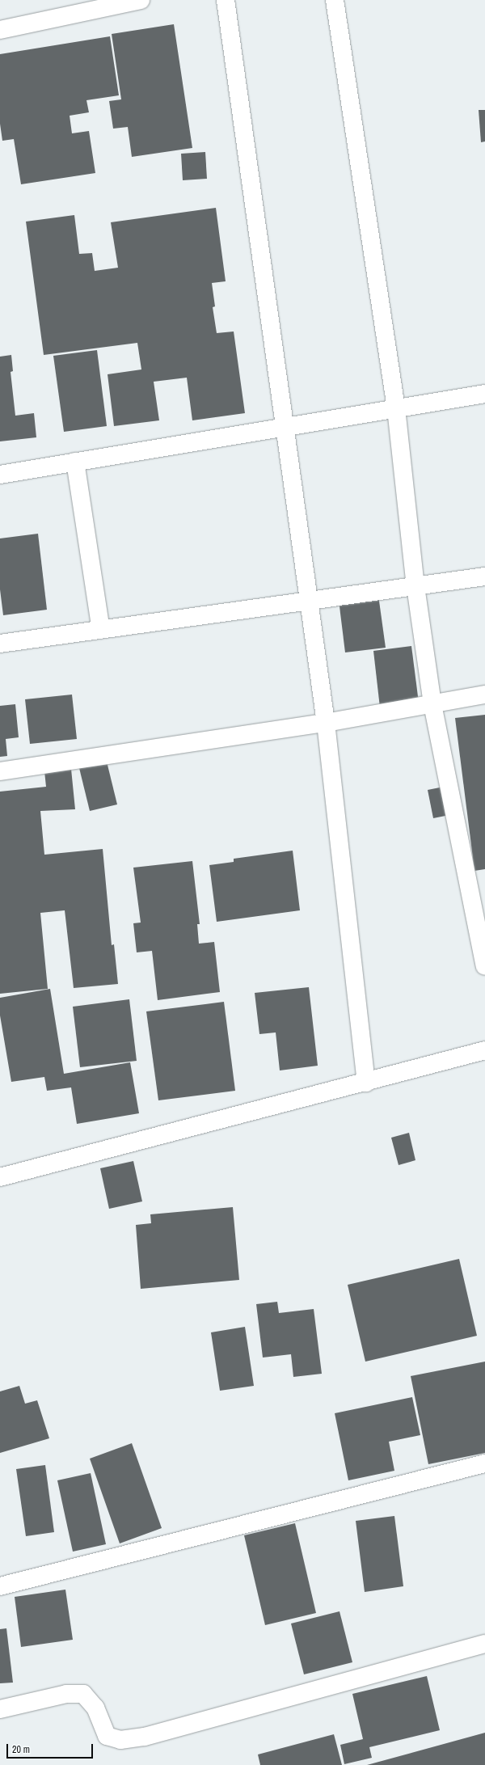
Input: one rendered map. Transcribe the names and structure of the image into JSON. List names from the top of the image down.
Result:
{
  "scale_bar": "20 m"
}
